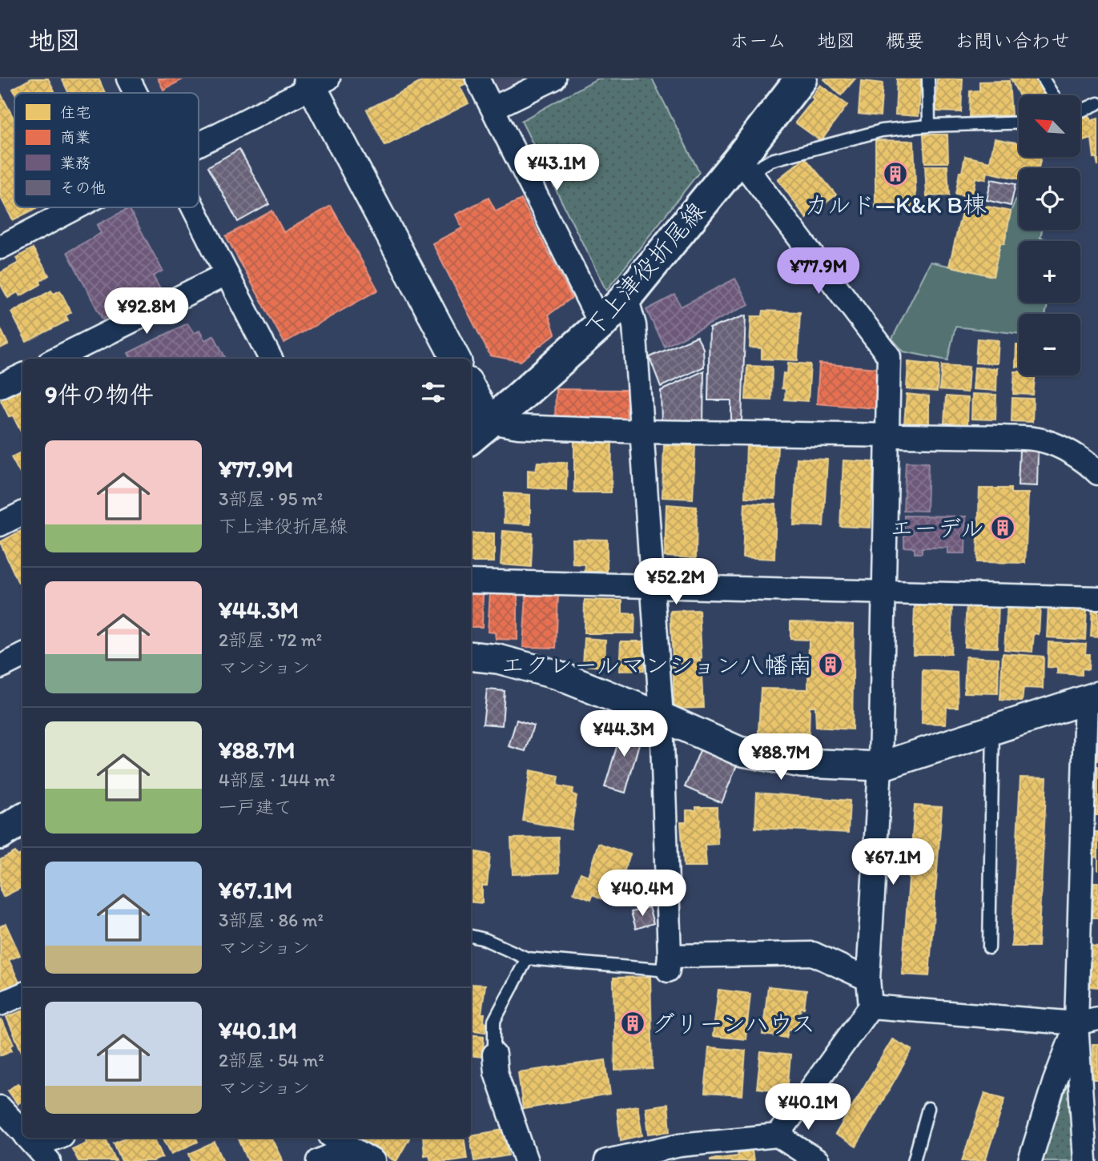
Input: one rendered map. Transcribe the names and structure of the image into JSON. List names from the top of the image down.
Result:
{
  "streets": {
    "main road": ["下上津役折尾線"]
  },
  "places": {
    "building": [
      "カルド―K&K B棟",
      "エーデル",
      "エクレールマンション八幡南",
      "グリーンハウス"
    ]
  },
  "legend": [
    "住宅",
    "商業",
    "業務",
    "その他"
  ],
  "north": "top left",
  "page": {
    "header": "地図",
    "nav": [
      "ホーム",
      "地図",
      "概要",
      "お問い合わせ"
    ],
    "map_buttons": ["+", "−"],
    "price": [
      "¥43.1M",
      "¥77.9M",
      "¥92.8M",
      "¥52.2M",
      "¥44.3M",
      "¥88.7M",
      "¥67.1M",
      "¥40.4M",
      "¥40.1M"
    ],
    "heading": "9件の物件",
    "list": [
      {
        "name": "¥77.9M",
        "note": "3部屋 · 95 m² · 下上津役折尾線"
      },
      {
        "name": "¥44.3M",
        "note": "2部屋 · 72 m² · マンション"
      },
      {
        "name": "¥88.7M",
        "note": "4部屋 · 144 m² · 一戸建て"
      },
      {
        "name": "¥67.1M",
        "note": "3部屋 · 86 m² · マンション"
      },
      {
        "name": "¥40.1M",
        "note": "2部屋 · 54 m² · マンション"
      }
    ]
  }
}
